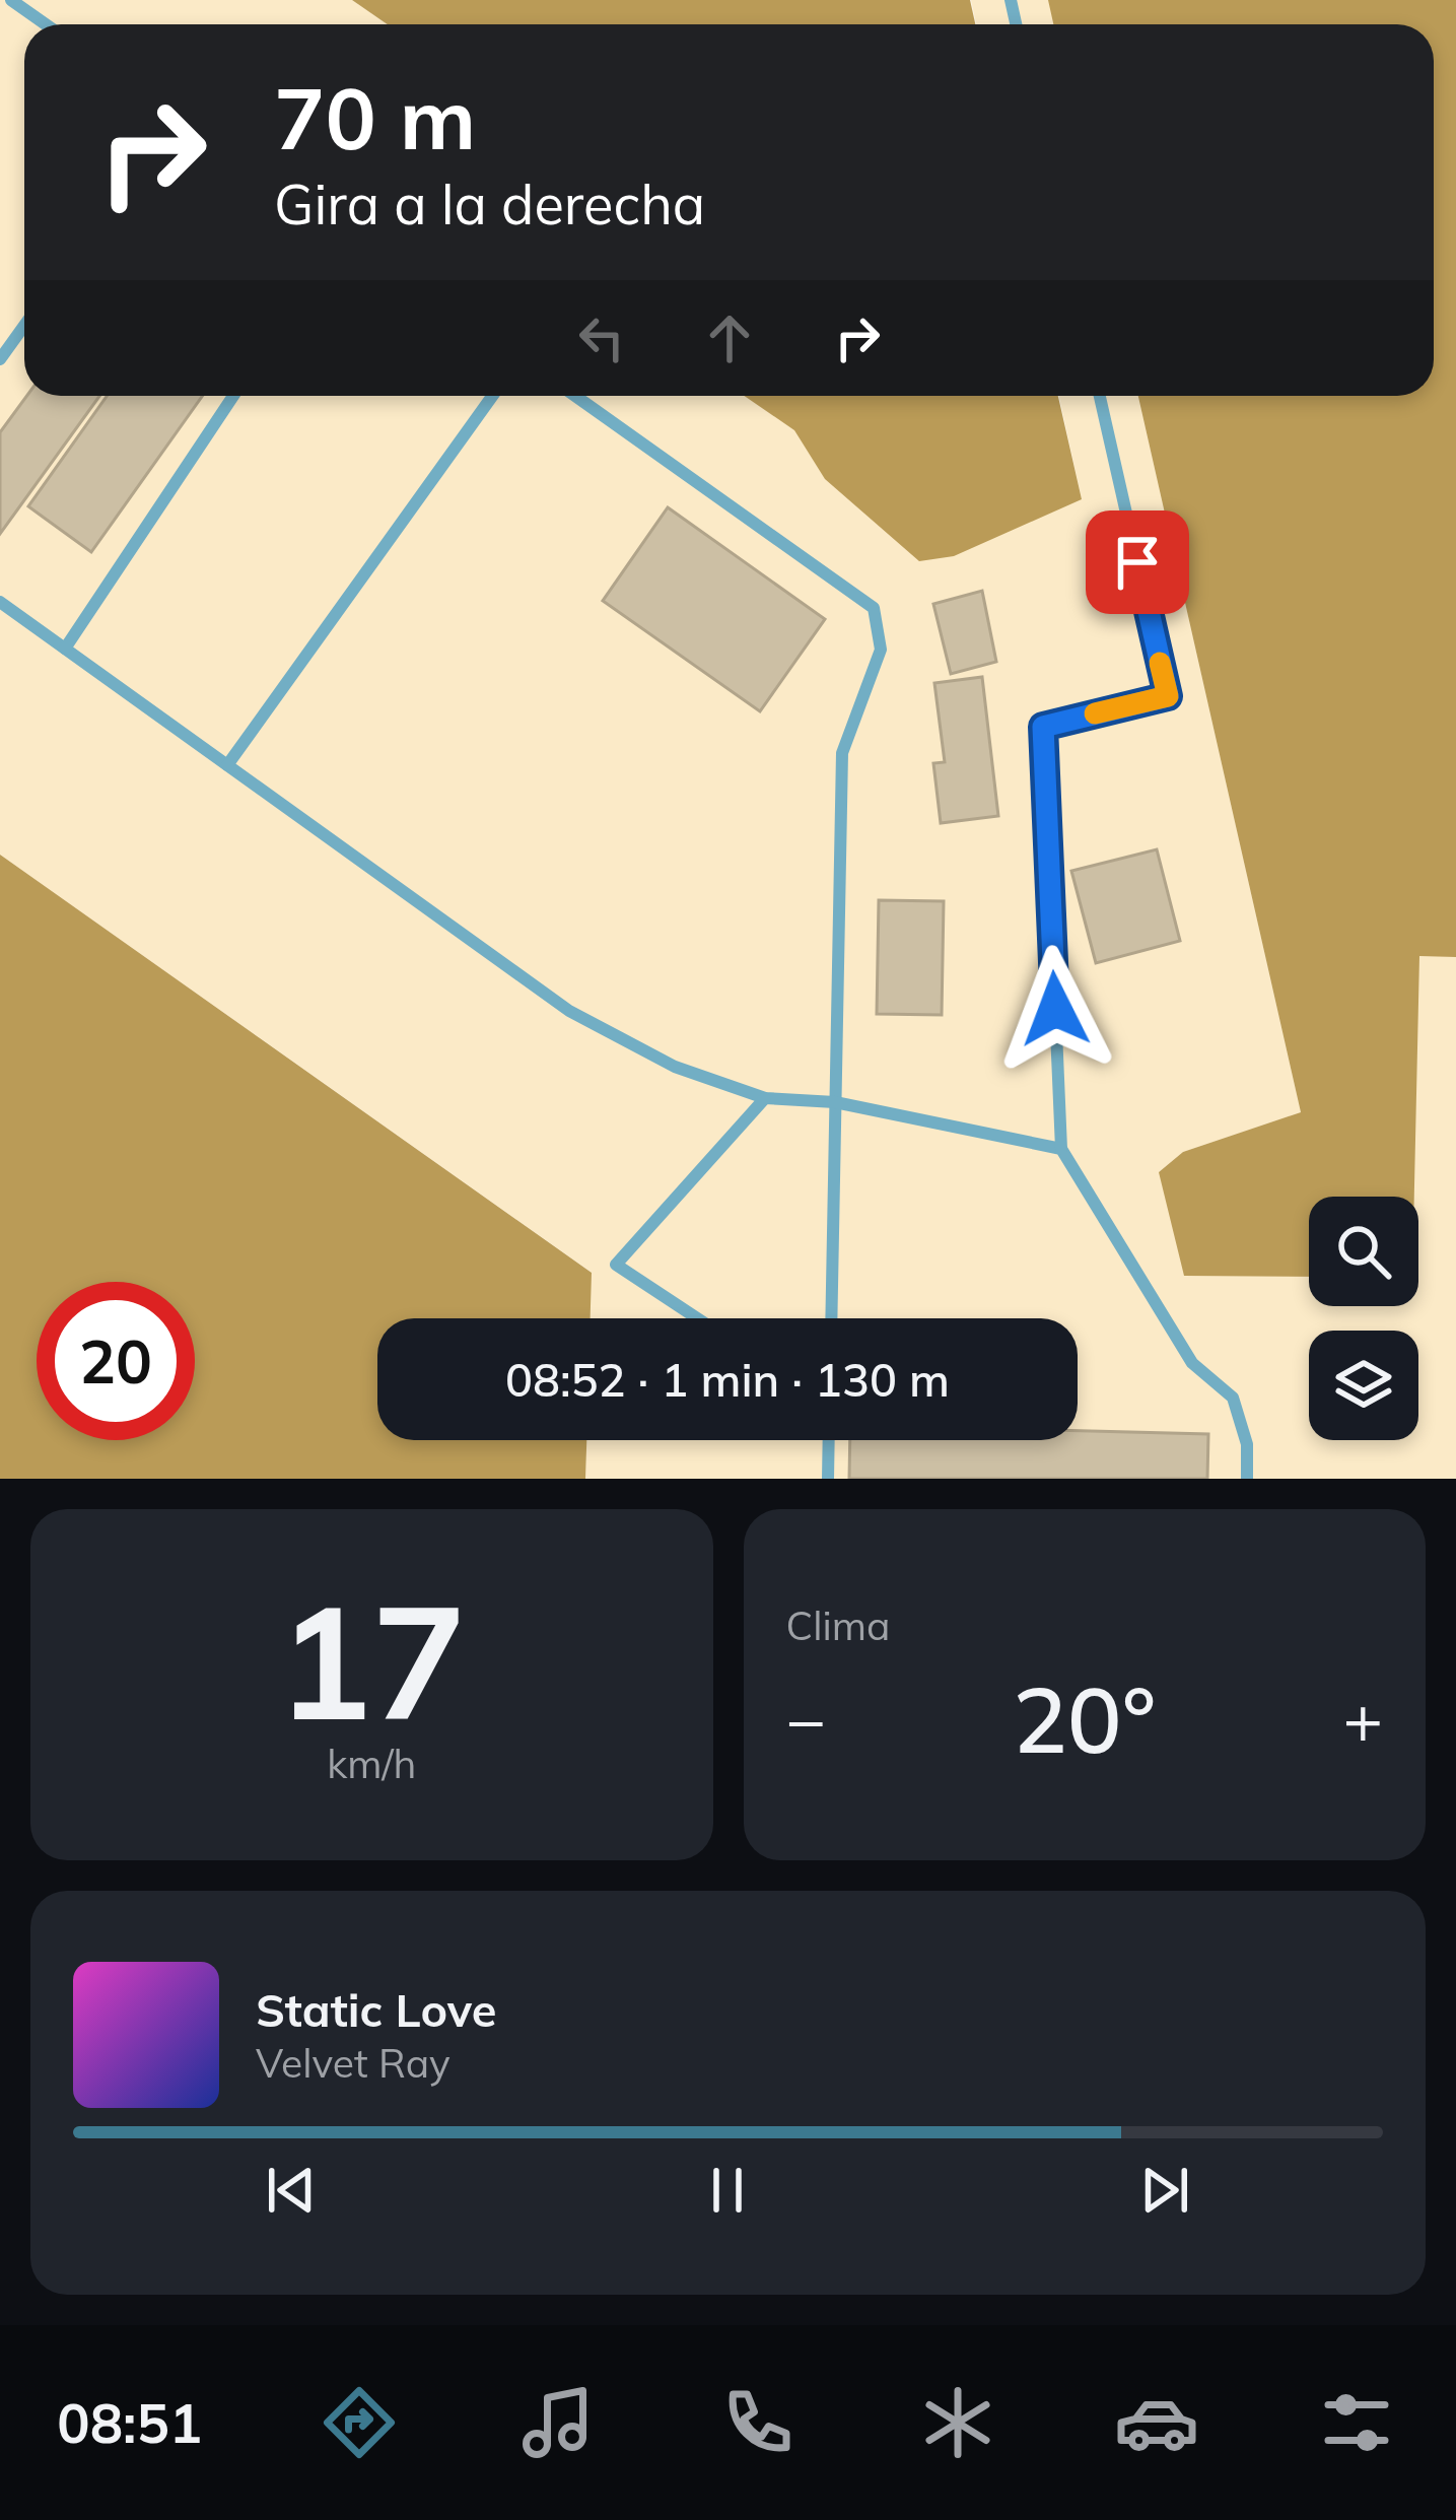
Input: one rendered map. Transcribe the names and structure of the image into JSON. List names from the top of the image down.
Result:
{
  "page": {
    "turn": ["70 m", "Gira a la derecha"],
    "limit": "20",
    "trip": "08:52 · 1 min · 130 m",
    "tile": [
      ["17", "km/h"],
      "Clima"
    ],
    "heat": ["−", "20°", "+"],
    "song": ["Static Love", "Velvet Ray"],
    "tabs": "08:51"
  }
}
